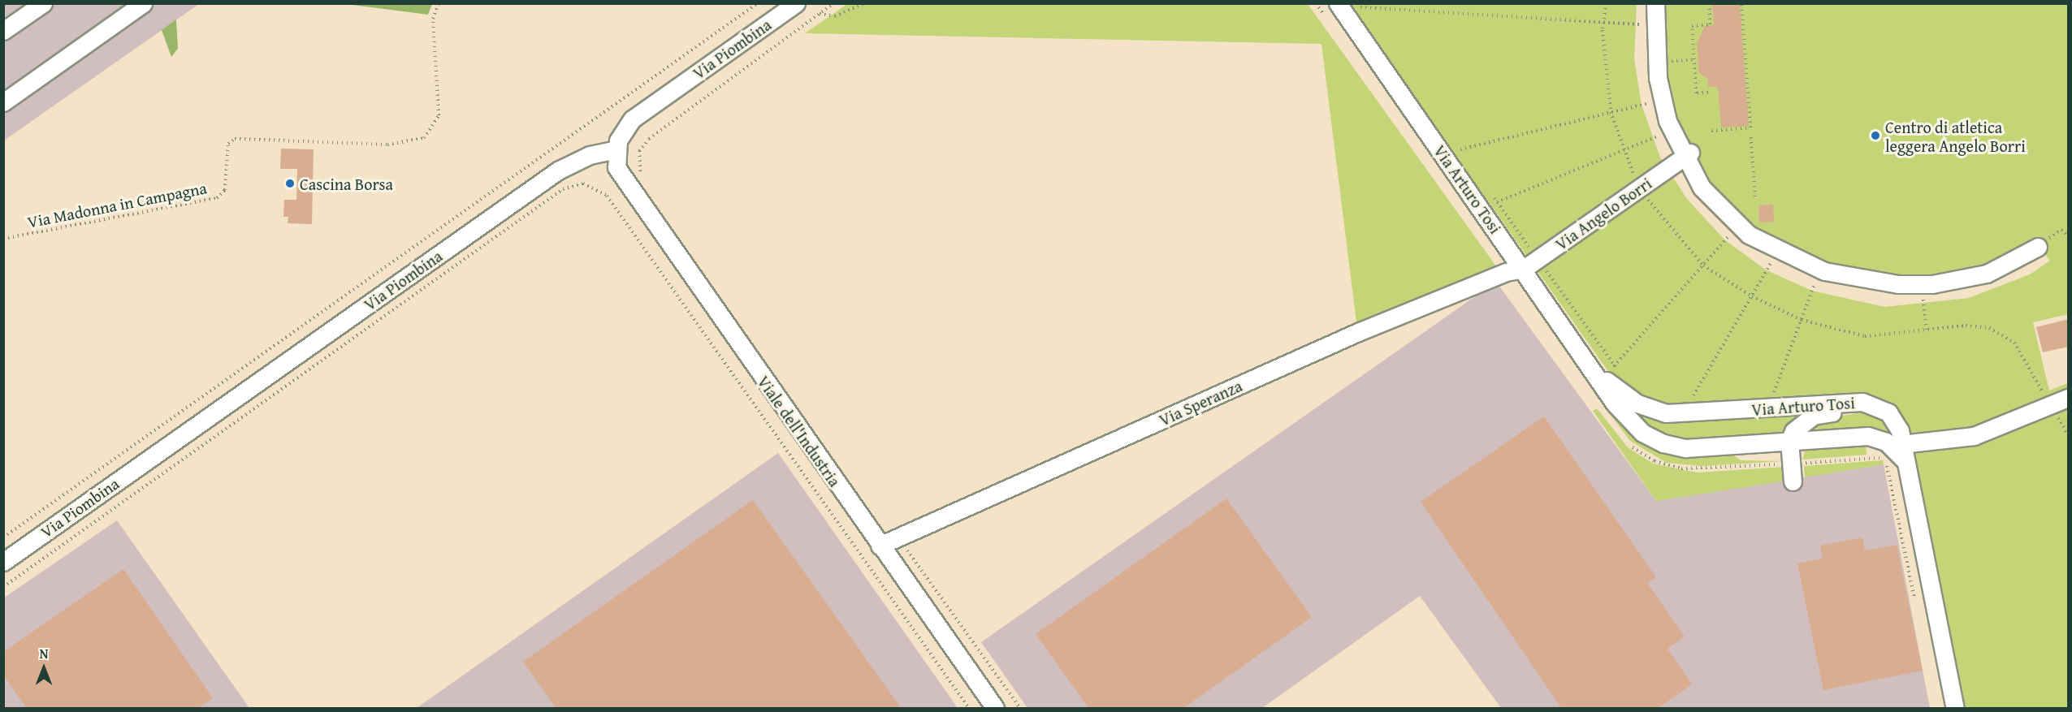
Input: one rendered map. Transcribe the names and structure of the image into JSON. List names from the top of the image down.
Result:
{
  "streets": {
    "street": [
      "Via Piombina",
      "Via Arturo Tosi",
      "Via Angelo Borri",
      "Via Speranza",
      "Viale dell'Industria"
    ],
    "path": ["Via Madonna in Campagna"]
  },
  "crossings": [
    ["Via Piombina", "Viale dell'Industria"],
    ["Via Arturo Tosi", "Via Angelo Borri"],
    ["Via Arturo Tosi", "Via Speranza"],
    ["Via Angelo Borri", "Via Speranza"],
    ["Via Speranza", "Viale dell'Industria"]
  ],
  "places": ["Centro di atletica leggera Angelo Borri", "Cascina Borsa"],
  "north": "top"
}
